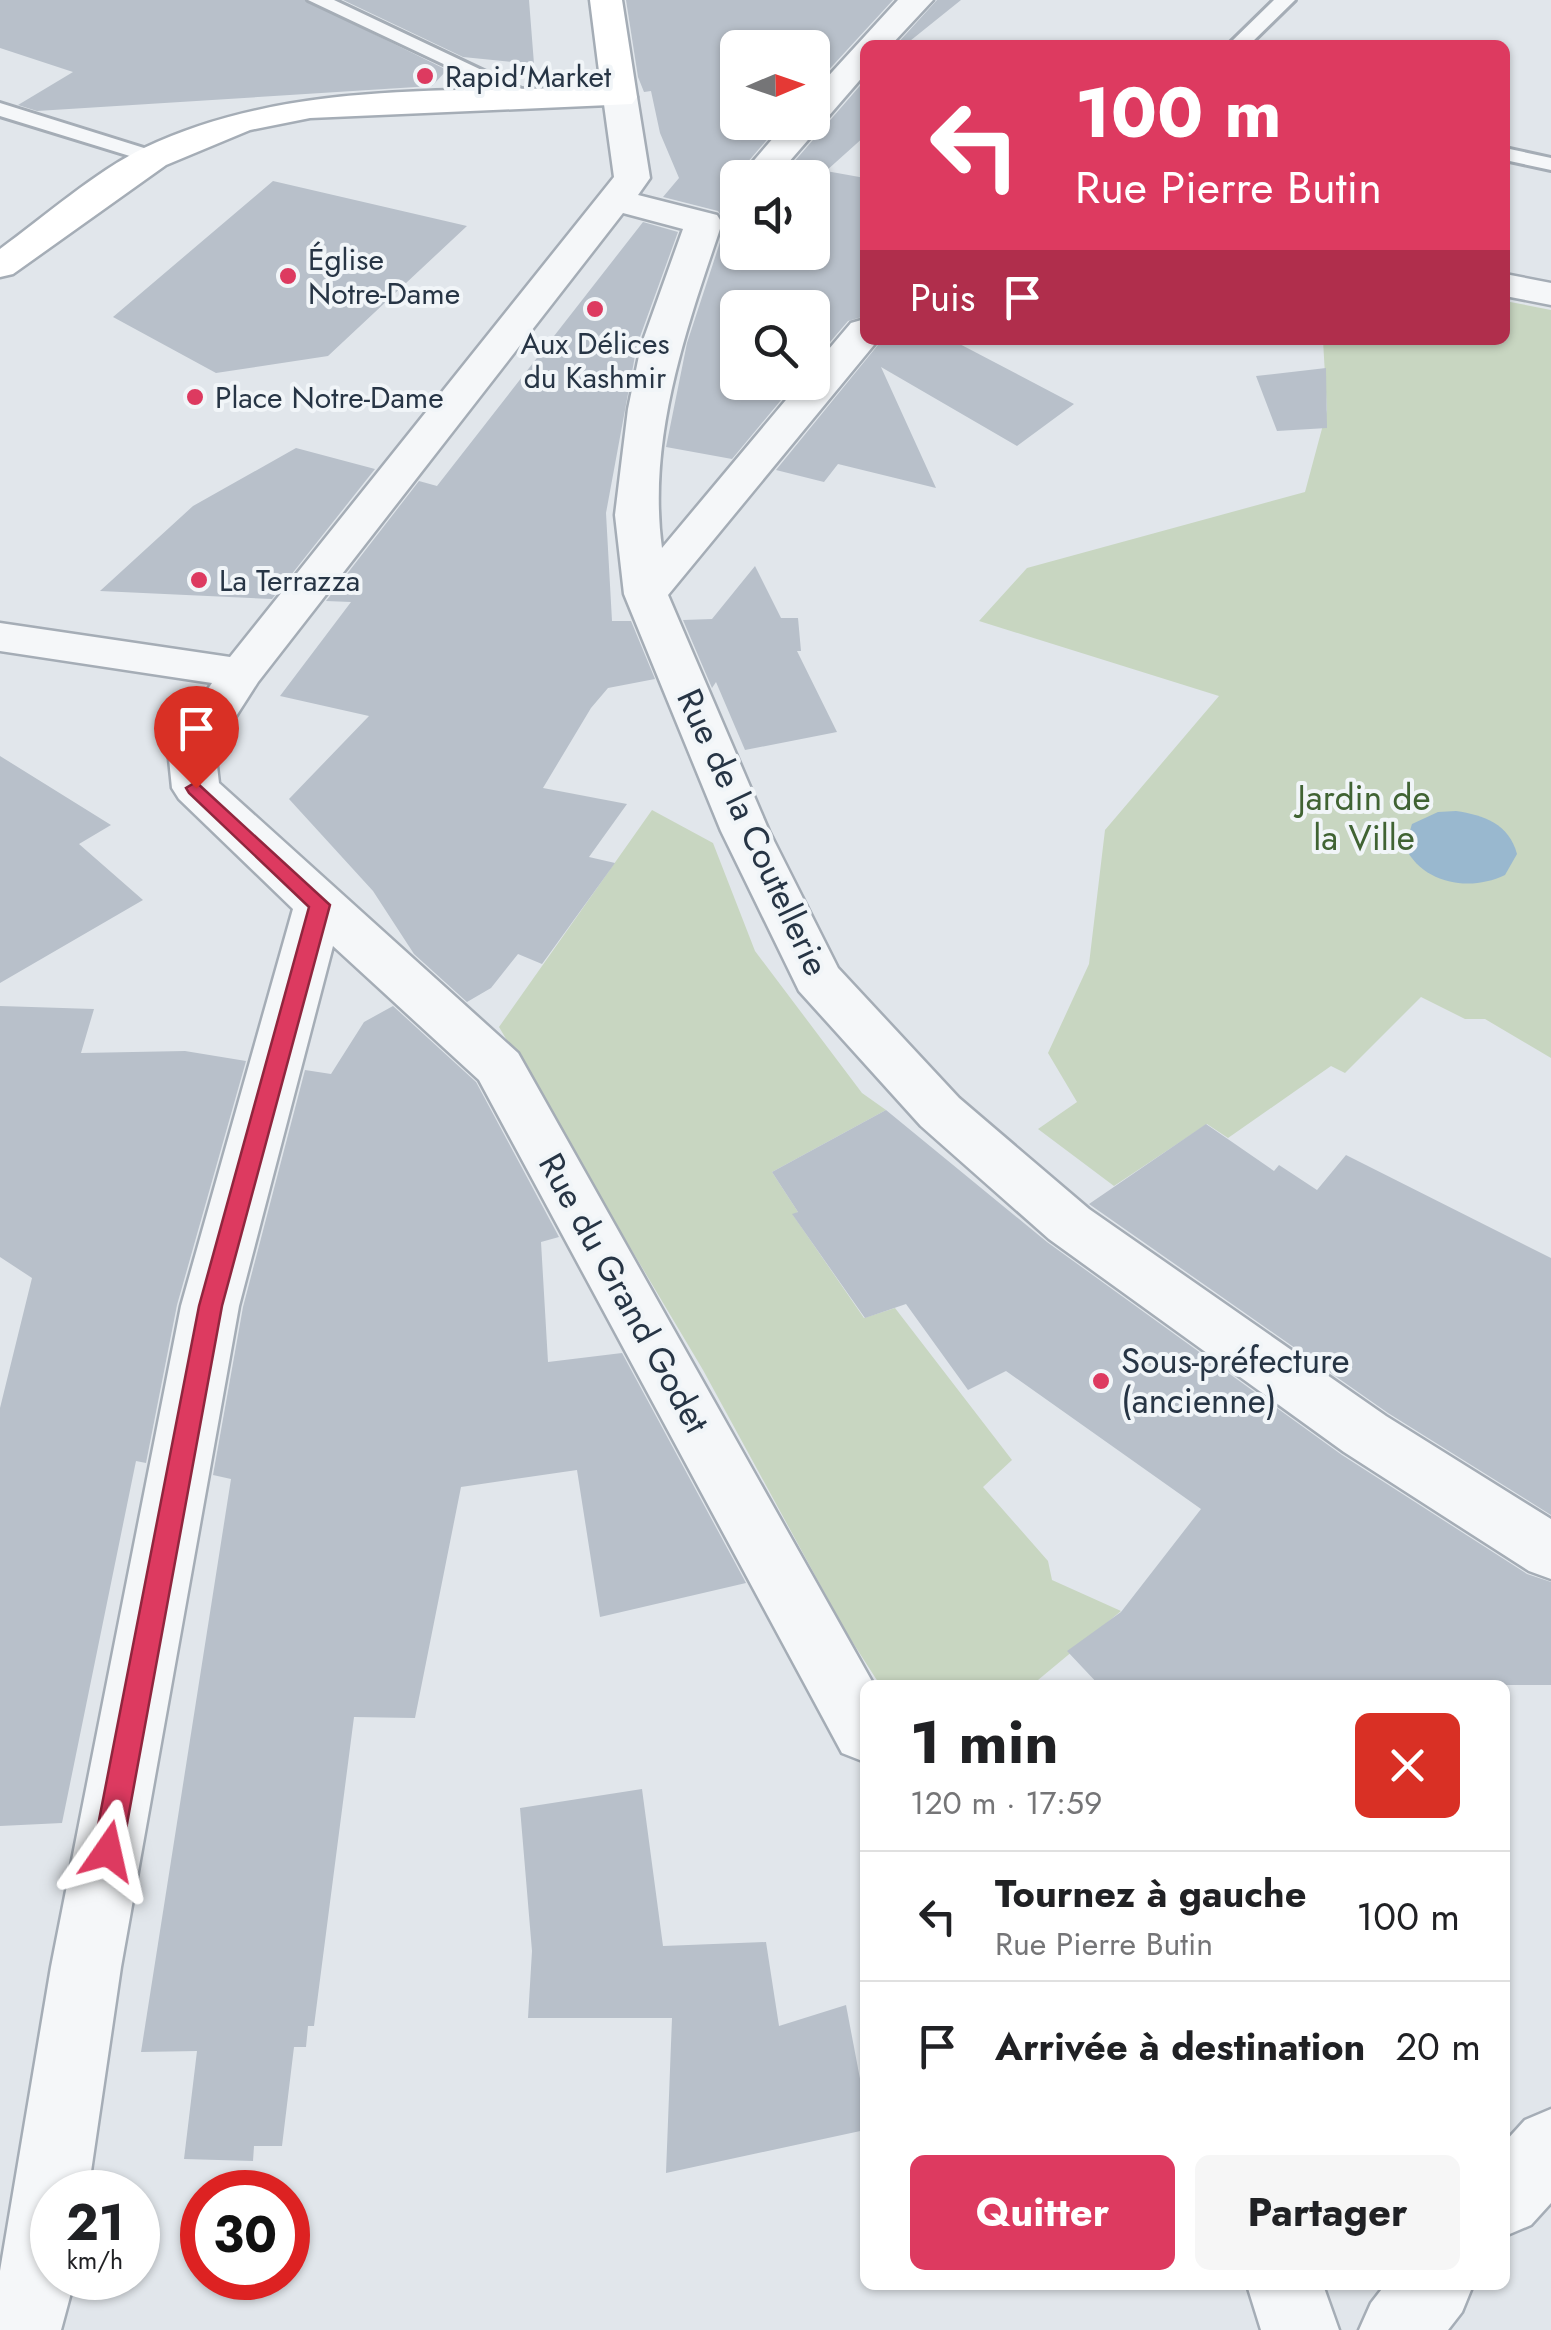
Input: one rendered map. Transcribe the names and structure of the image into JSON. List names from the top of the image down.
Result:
{
  "streets": {
    "street": ["Rue de la Coutellerie", "Rue du Grand Godet"]
  },
  "parks": ["Jardin de la Ville"],
  "places": [
    "Rapid'Market",
    "Église Notre-Dame",
    "Aux Délices du Kashmir",
    "Place Notre-Dame",
    "La Terrazza",
    "Sous-préfecture (ancienne)"
  ],
  "north": "right",
  "page": {
    "turn": ["100 m", "Rue Pierre Butin"],
    "then": "Puis",
    "heading": ["1 min", "120 m · 17:59"],
    "list": [
      {
        "name": "Tournez à gauche",
        "note": "Rue Pierre Butin",
        "value": "100 m"
      },
      {
        "name": "Arrivée à destination",
        "value": "20 m"
      }
    ],
    "buttons": ["Quitter", "Partager"],
    "speed": "21 km/h",
    "limit": "30"
  }
}
